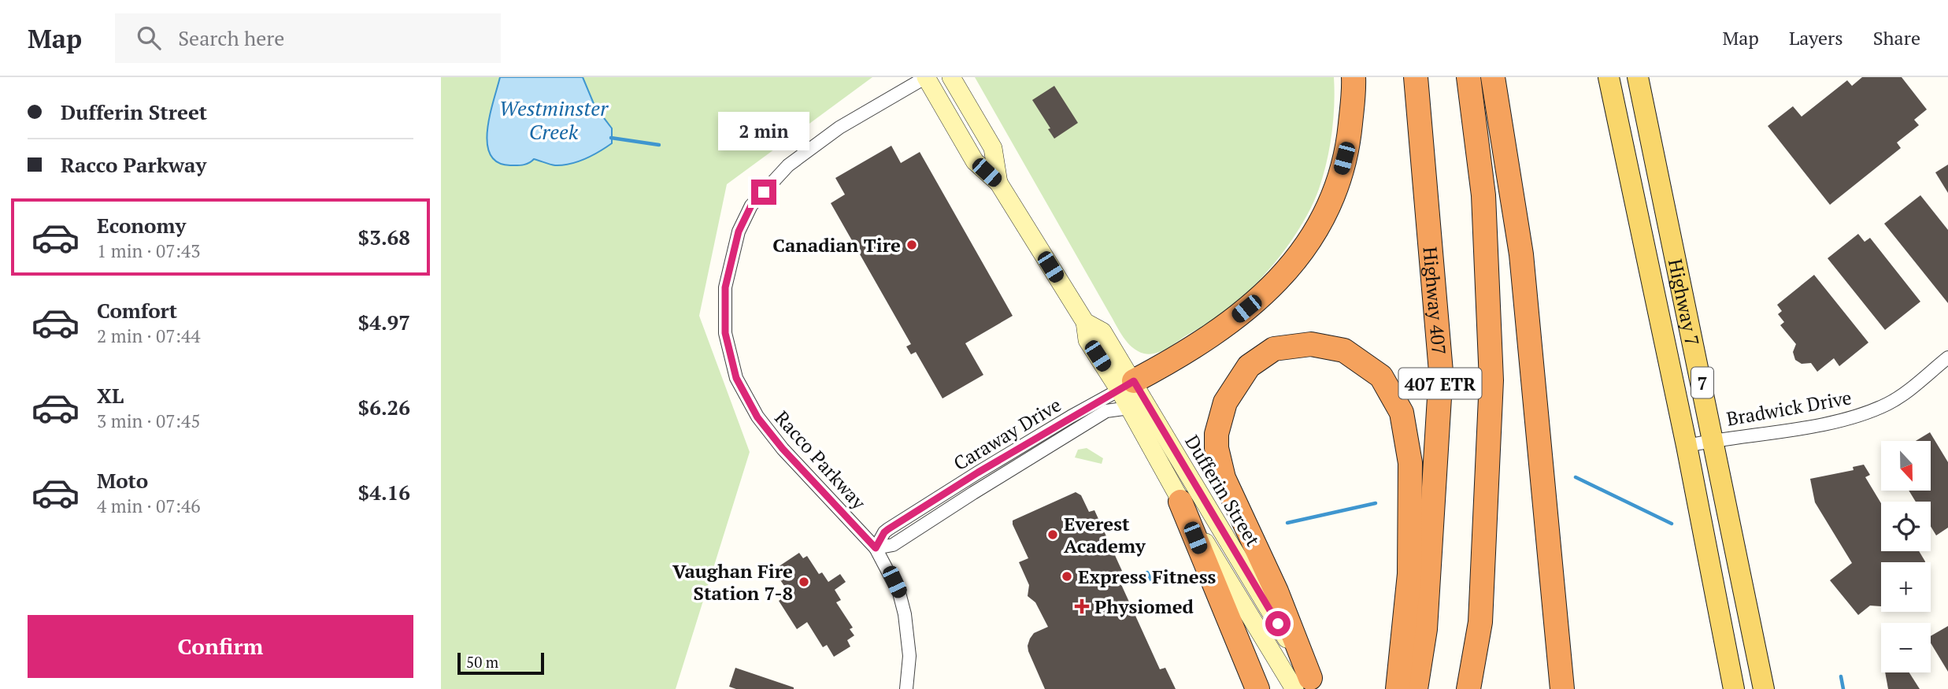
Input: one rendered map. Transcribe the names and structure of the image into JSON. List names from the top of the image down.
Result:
{
  "streets": {
    "highway": ["Highway 407", "407 ETR"],
    "main road": ["Highway 7", "7", "Dufferin Street"],
    "street": ["Bradwick Drive", "Caraway Drive", "Racco Parkway"]
  },
  "crossings": [
    ["Highway 7", "Bradwick Drive"],
    ["Caraway Drive", "Racco Parkway"],
    ["Caraway Drive", "Dufferin Street"],
    ["Racco Parkway", "Dufferin Street"]
  ],
  "water": ["Westminster Creek"],
  "places": {
    "other": [
      "Canadian Tire",
      "Everest Academy",
      "Express Fitness",
      "Vaughan Fire Station 7-8"
    ],
    "health": ["Physiomed"]
  },
  "scale_bar": "50 m",
  "north": "bottom",
  "page": {
    "header": "Map",
    "search": "Search here",
    "nav": ["Map", "Layers", "Share"],
    "banner": ["Dufferin Street", "Racco Parkway"],
    "bubble": "2 min",
    "list": [
      {
        "name": "Economy",
        "note": "1 min · 07:43",
        "value": "$3.68"
      },
      {
        "name": "Comfort",
        "note": "2 min · 07:44",
        "value": "$4.97"
      },
      {
        "name": "XL",
        "note": "3 min · 07:45",
        "value": "$6.26"
      },
      {
        "name": "Moto",
        "note": "4 min · 07:46",
        "value": "$4.16"
      }
    ],
    "map_buttons": ["+", "−"],
    "buttons": "Confirm",
    "scale": "50 m"
  }
}
